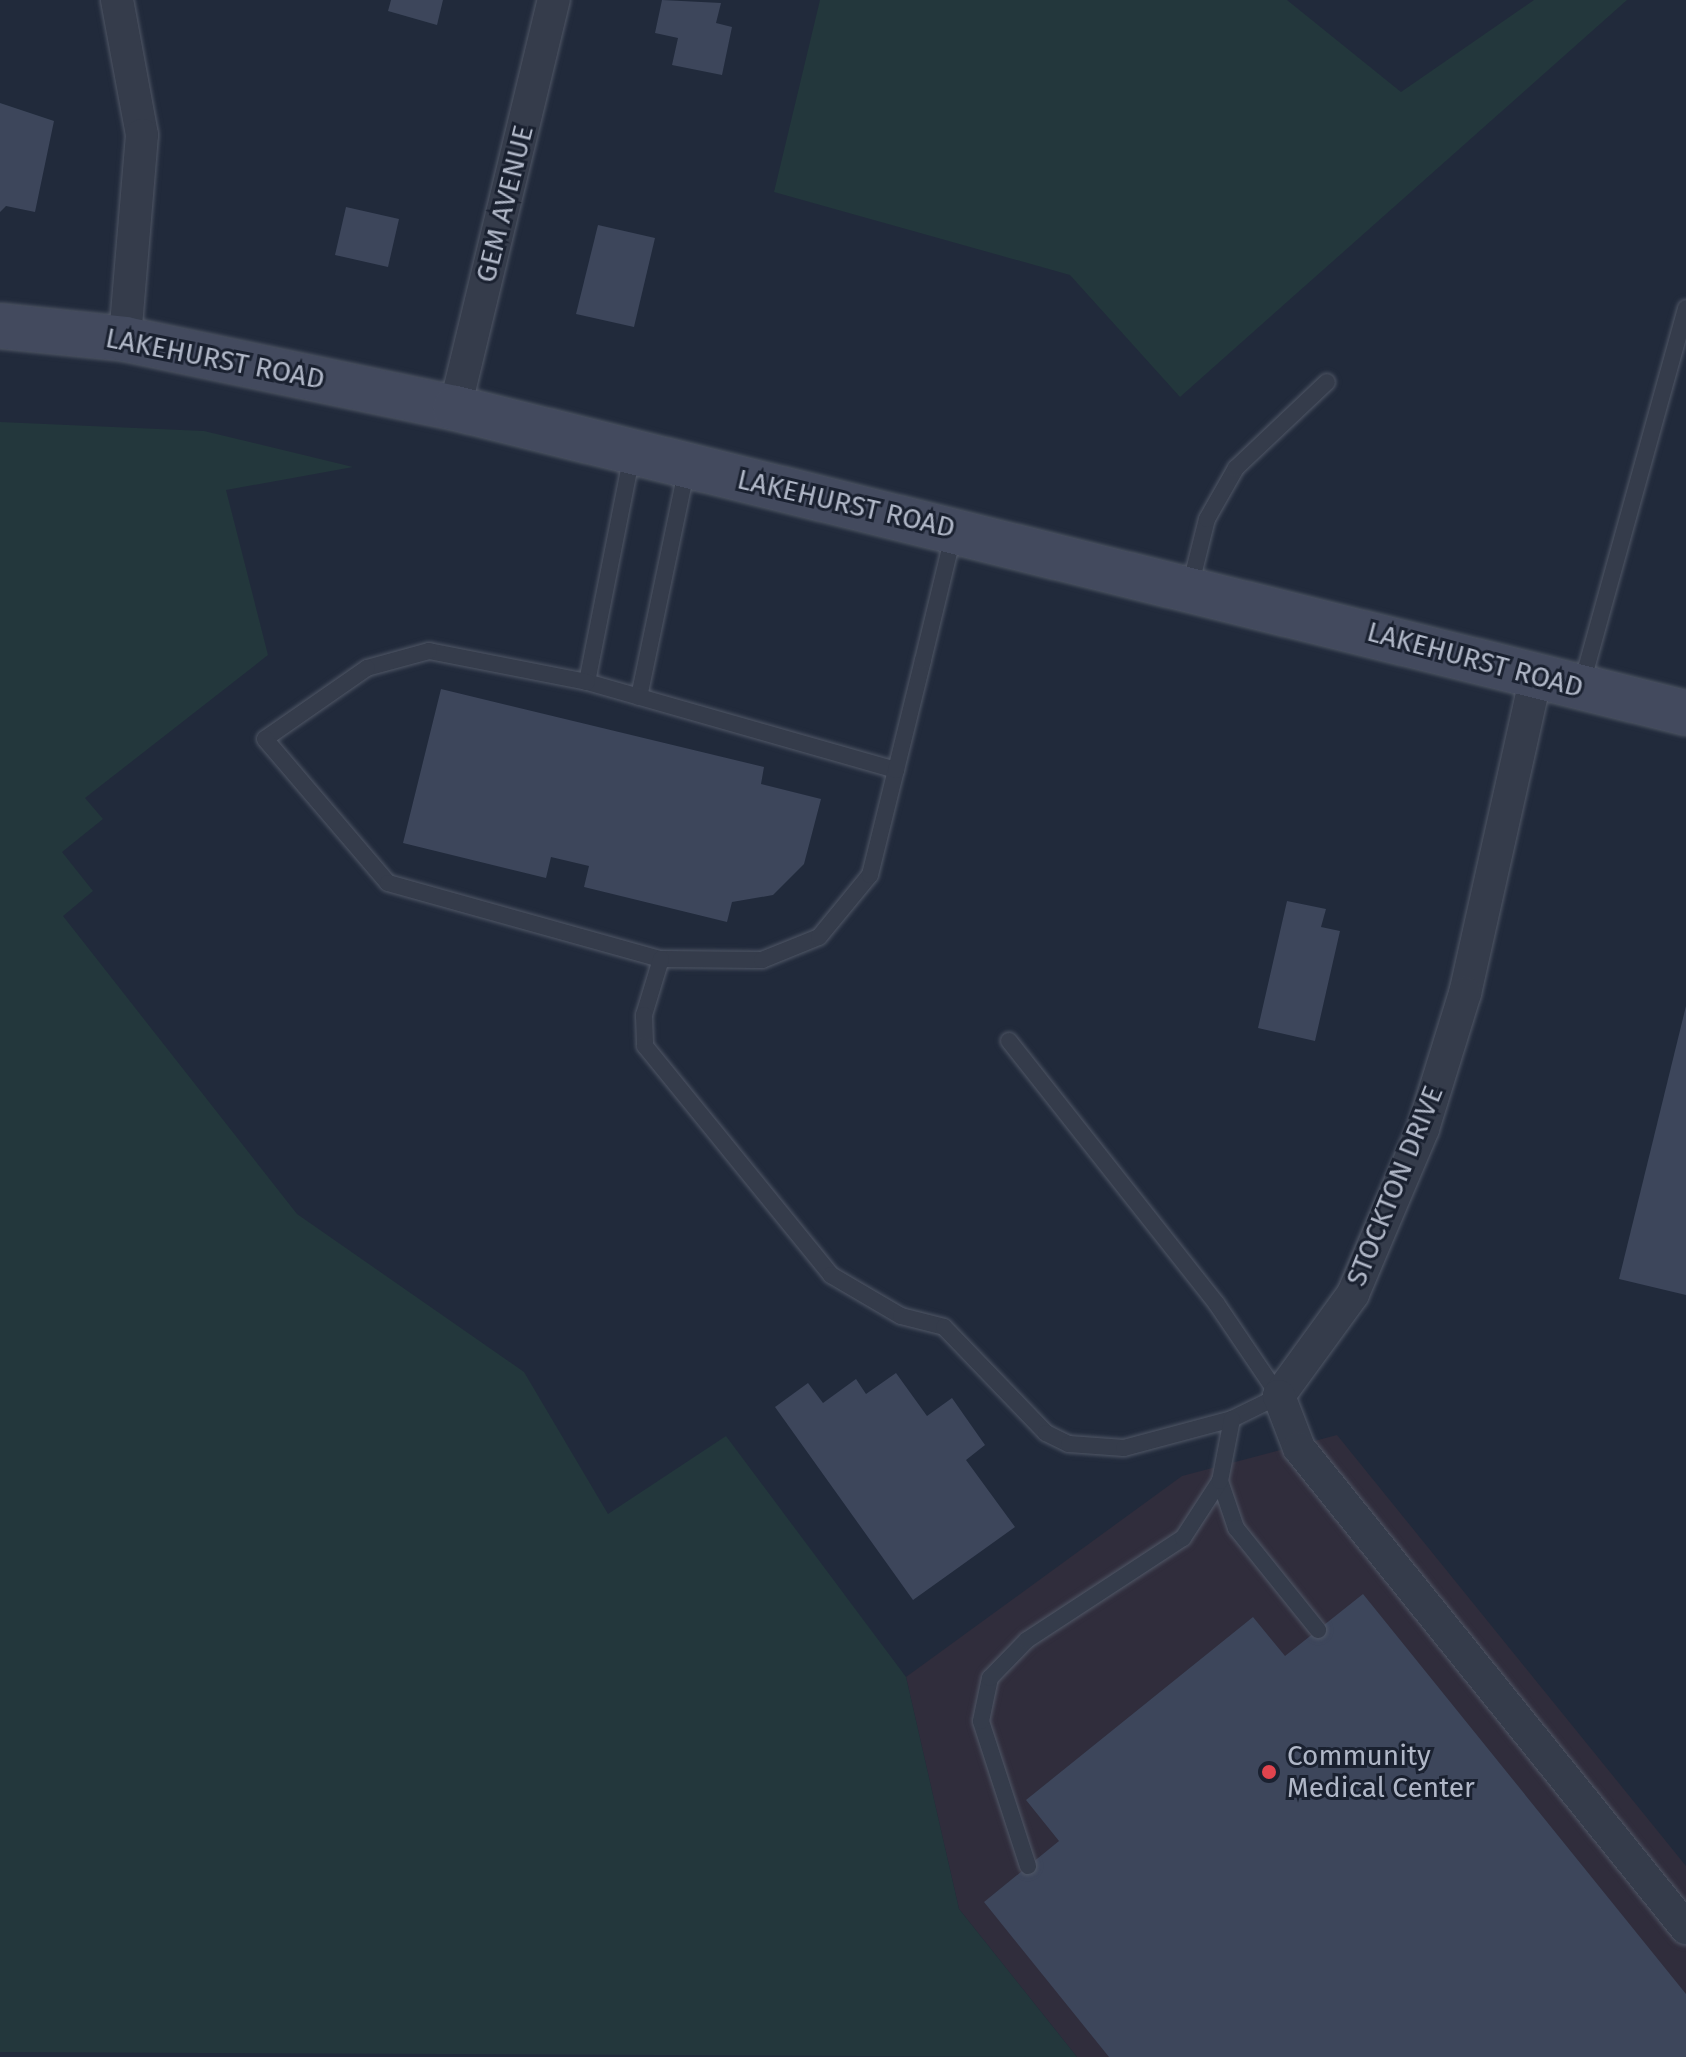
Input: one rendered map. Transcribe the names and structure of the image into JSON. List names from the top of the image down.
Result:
{
  "streets": {
    "main road": ["LAKEHURST ROAD"],
    "street": ["GEM AVENUE", "STOCKTON DRIVE"]
  },
  "crossings": [
    ["GEM AVENUE", "LAKEHURST ROAD"],
    ["LAKEHURST ROAD", "STOCKTON DRIVE"]
  ],
  "places": ["Community Medical Center"]
}
